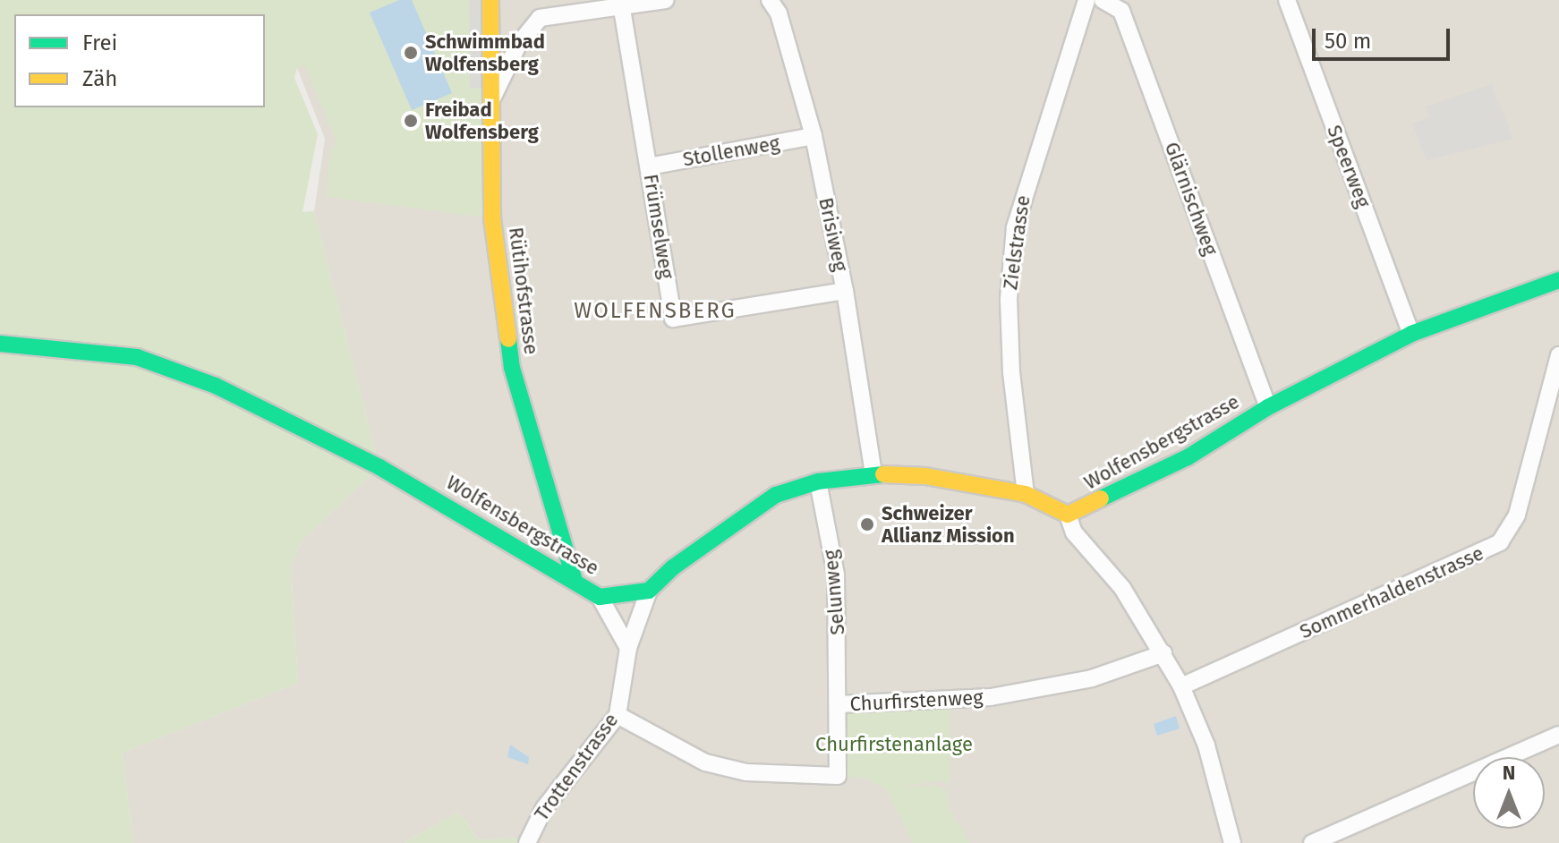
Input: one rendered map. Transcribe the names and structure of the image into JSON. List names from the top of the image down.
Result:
{
  "streets": {
    "street": [
      "Stollenweg",
      "Speerweg",
      "Glärnischweg",
      "Frümselweg",
      "Brisiweg",
      "Zielstrasse",
      "Rütihofstrasse",
      "Wolfensbergstrasse",
      "Selunweg",
      "Sommerhaldenstrasse",
      "Churfirstenweg",
      "Trottenstrasse"
    ]
  },
  "crossings": [
    ["Stollenweg", "Frümselweg"],
    ["Stollenweg", "Brisiweg"],
    ["Speerweg", "Wolfensbergstrasse"],
    ["Glärnischweg", "Wolfensbergstrasse"],
    ["Frümselweg", "Brisiweg"],
    ["Rütihofstrasse", "Wolfensbergstrasse"],
    ["Wolfensbergstrasse", "Trottenstrasse"],
    ["Selunweg", "Churfirstenweg"],
    ["Churfirstenweg", "Trottenstrasse"]
  ],
  "districts": ["WOLFENSBERG"],
  "parks": ["Churfirstenanlage"],
  "places": ["Schwimmbad Wolfensberg", "Freibad Wolfensberg", "Schweizer Allianz Mission"],
  "legend": ["Frei", "Zäh"],
  "scale_bar": "50 m",
  "north": "top"
}
